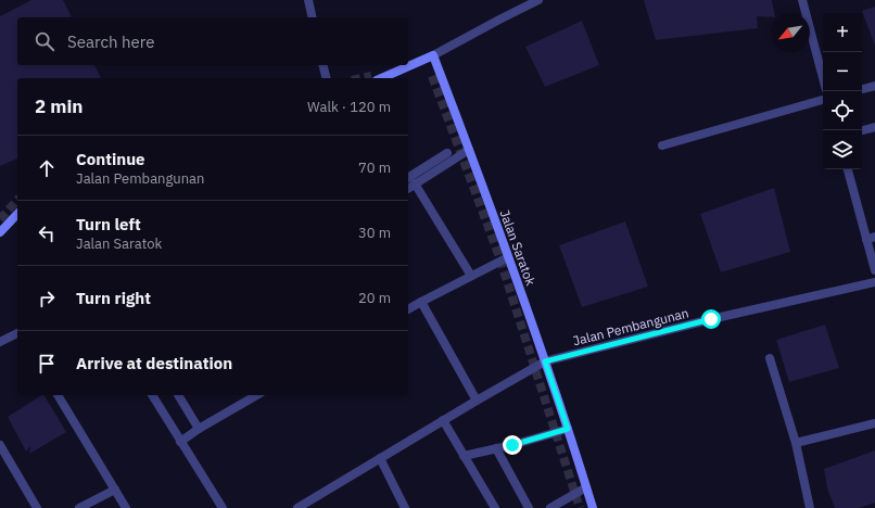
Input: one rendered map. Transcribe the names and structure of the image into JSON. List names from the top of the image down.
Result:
{
  "streets": {
    "main road": ["Jalan Saratok"],
    "street": ["Jalan Pembangunan"]
  },
  "crossings": [
    ["Jalan Saratok", "Jalan Pembangunan"]
  ],
  "north": "bottom left",
  "page": {
    "map_buttons": ["+", "−"],
    "search": "Search here",
    "heading": ["2 min", "Walk · 120 m"],
    "list": [
      ["Continue", "Jalan Pembangunan", "70 m"],
      ["Turn left", "Jalan Saratok", "30 m"],
      ["Turn right", "20 m"],
      "Arrive at destination"
    ]
  }
}
